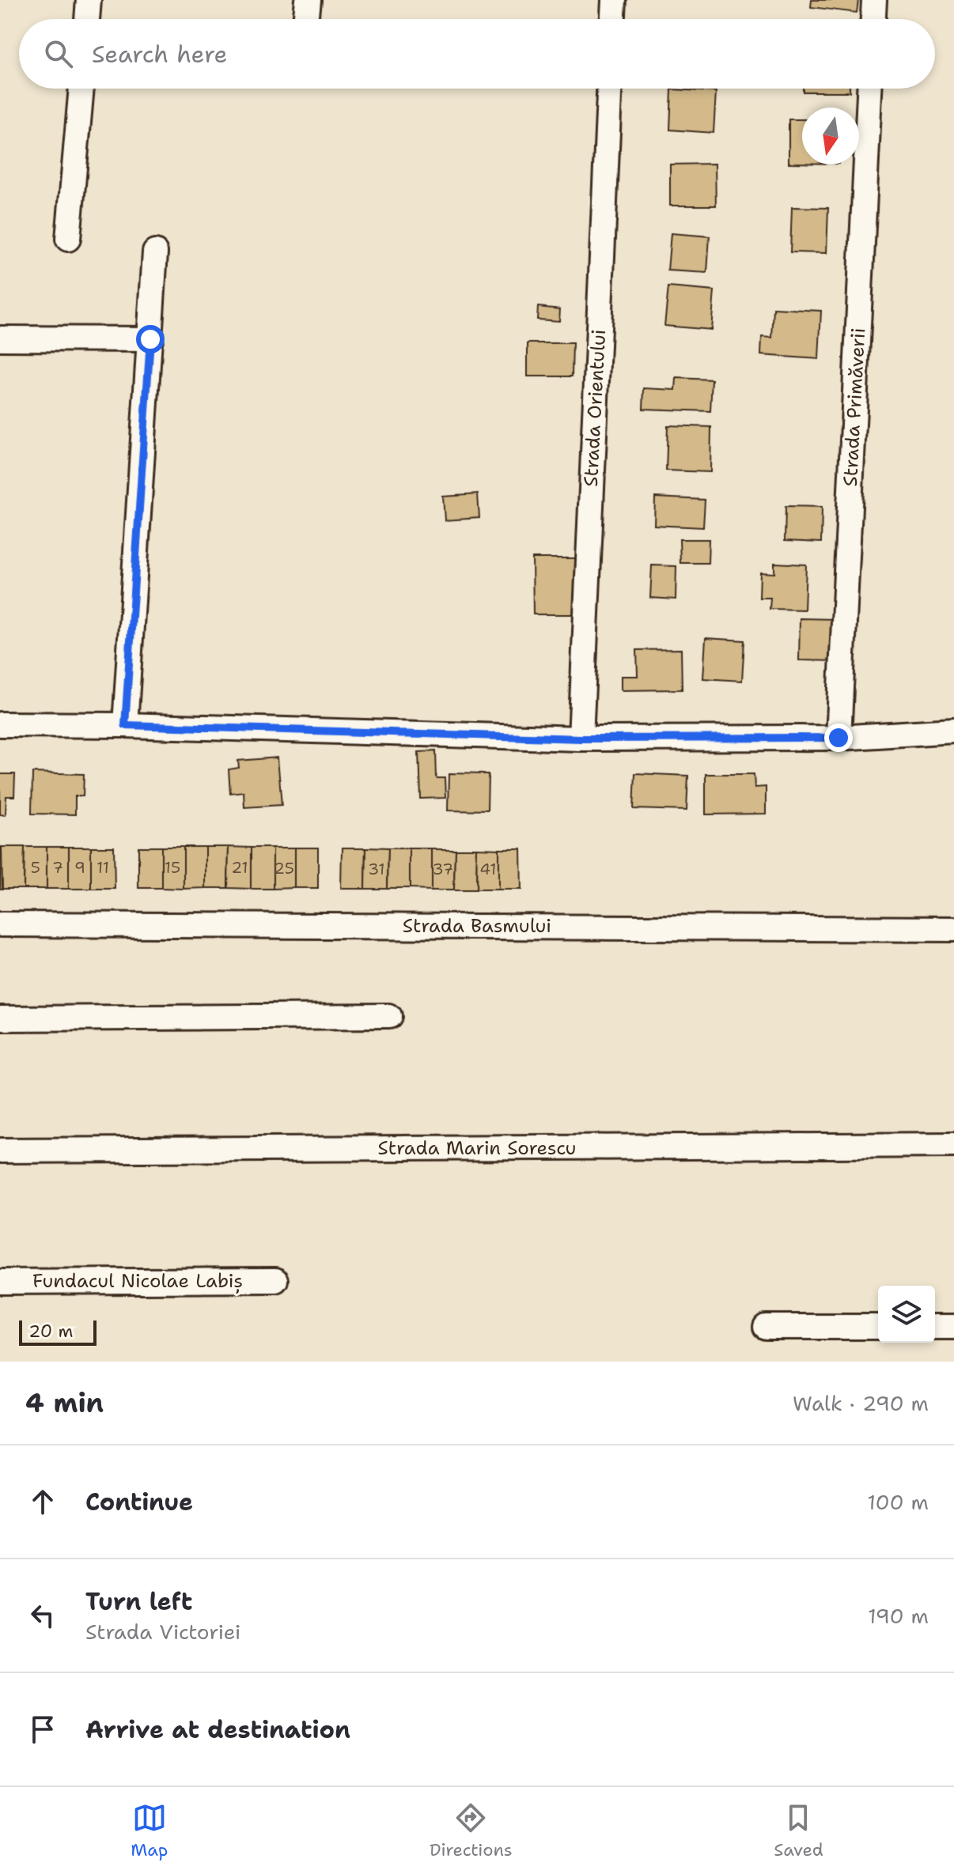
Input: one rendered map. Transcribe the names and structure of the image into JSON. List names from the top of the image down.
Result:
{
  "streets": {
    "street": [
      "Strada Primăverii",
      "Strada Orientului",
      "Strada Basmului",
      "Strada Marin Sorescu",
      "Fundacul Nicolae Labiș"
    ]
  },
  "house_numbers": [
    "5",
    "7",
    "9",
    "11",
    "15",
    "21",
    "25",
    "31",
    "37",
    "41"
  ],
  "scale_bar": "20 m",
  "north": "bottom",
  "page": {
    "search": "Search here",
    "scale": "20 m",
    "heading": ["4 min", "Walk · 290 m"],
    "list": [
      ["Continue", "100 m"],
      ["Turn left", "Strada Victoriei", "190 m"],
      "Arrive at destination"
    ],
    "nav": ["Map", "Directions", "Saved"]
  }
}
